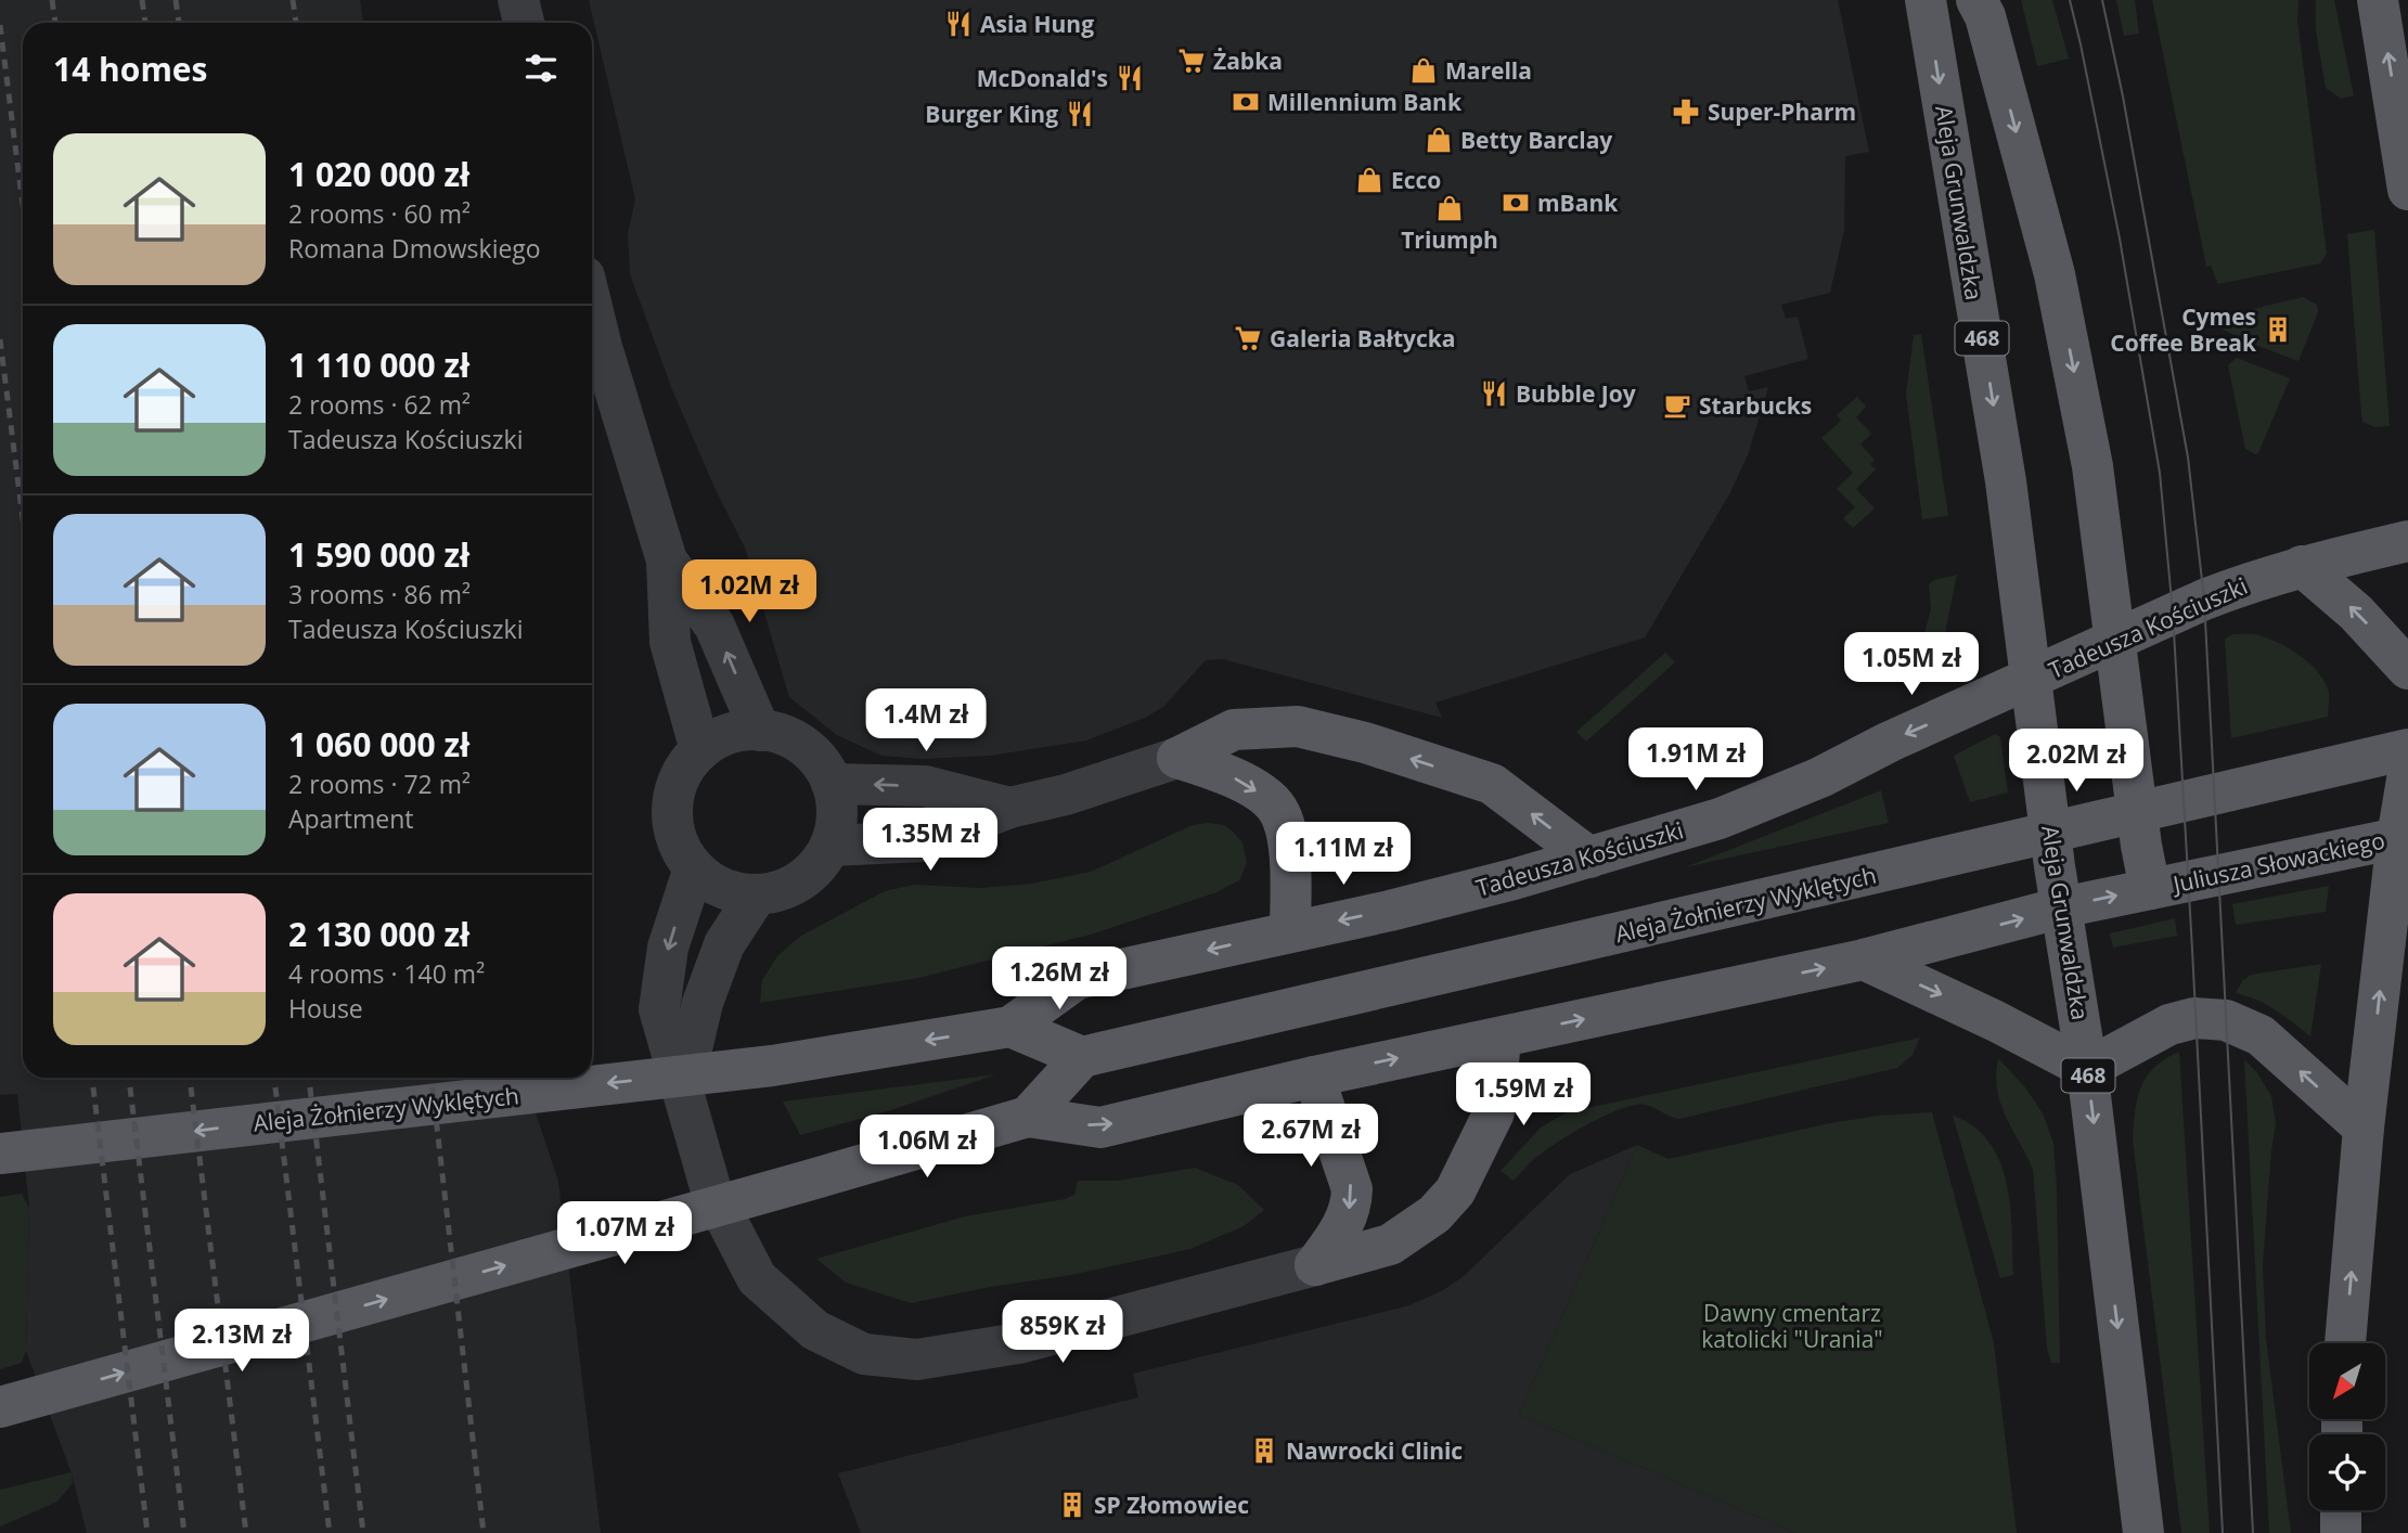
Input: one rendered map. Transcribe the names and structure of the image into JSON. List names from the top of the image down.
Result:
{
  "streets": {
    "main road": [
      "Aleja Grunwaldzka",
      "468",
      "Tadeusza Kościuszki",
      "Juliusza Słowackiego",
      "Aleja Żołnierzy Wyklętych"
    ]
  },
  "crossings": [
    ["Aleja Grunwaldzka", "Tadeusza Kościuszki"],
    ["Tadeusza Kościuszki", "Aleja Żołnierzy Wyklętych"]
  ],
  "parks": ["Dawny cmentarz katolicki \"Urania\""],
  "places": {
    "restaurant": [
      "Asia Hung",
      "McDonald's",
      "Burger King",
      "Bubble Joy"
    ],
    "supermarket": ["Żabka", "Galeria Bałtycka"],
    "shop": [
      "Marella",
      "Betty Barclay",
      "Ecco",
      "Triumph"
    ],
    "bank": ["Millennium Bank", "mBank"],
    "pharmacy": ["Super-Pharm"],
    "building": ["Cymes Coffee Break", "Nawrocki Clinic", "SP Złomowiec"],
    "cafe": ["Starbucks"]
  },
  "north": "bottom left",
  "page": {
    "heading": "14 homes",
    "list": [
      {
        "name": "1 020 000 zł",
        "note": "2 rooms · 60 m² · Romana Dmowskiego"
      },
      {
        "name": "1 110 000 zł",
        "note": "2 rooms · 62 m² · Tadeusza Kościuszki"
      },
      {
        "name": "1 590 000 zł",
        "note": "3 rooms · 86 m² · Tadeusza Kościuszki"
      },
      {
        "name": "1 060 000 zł",
        "note": "2 rooms · 72 m² · Apartment"
      },
      {
        "name": "2 130 000 zł",
        "note": "4 rooms · 140 m² · House"
      }
    ],
    "price": [
      "1.02M zł",
      "1.05M zł",
      "1.4M zł",
      "1.91M zł",
      "2.02M zł",
      "1.35M zł",
      "1.11M zł",
      "1.26M zł",
      "1.59M zł",
      "2.67M zł",
      "1.06M zł",
      "1.07M zł",
      "859K zł",
      "2.13M zł"
    ]
  }
}
